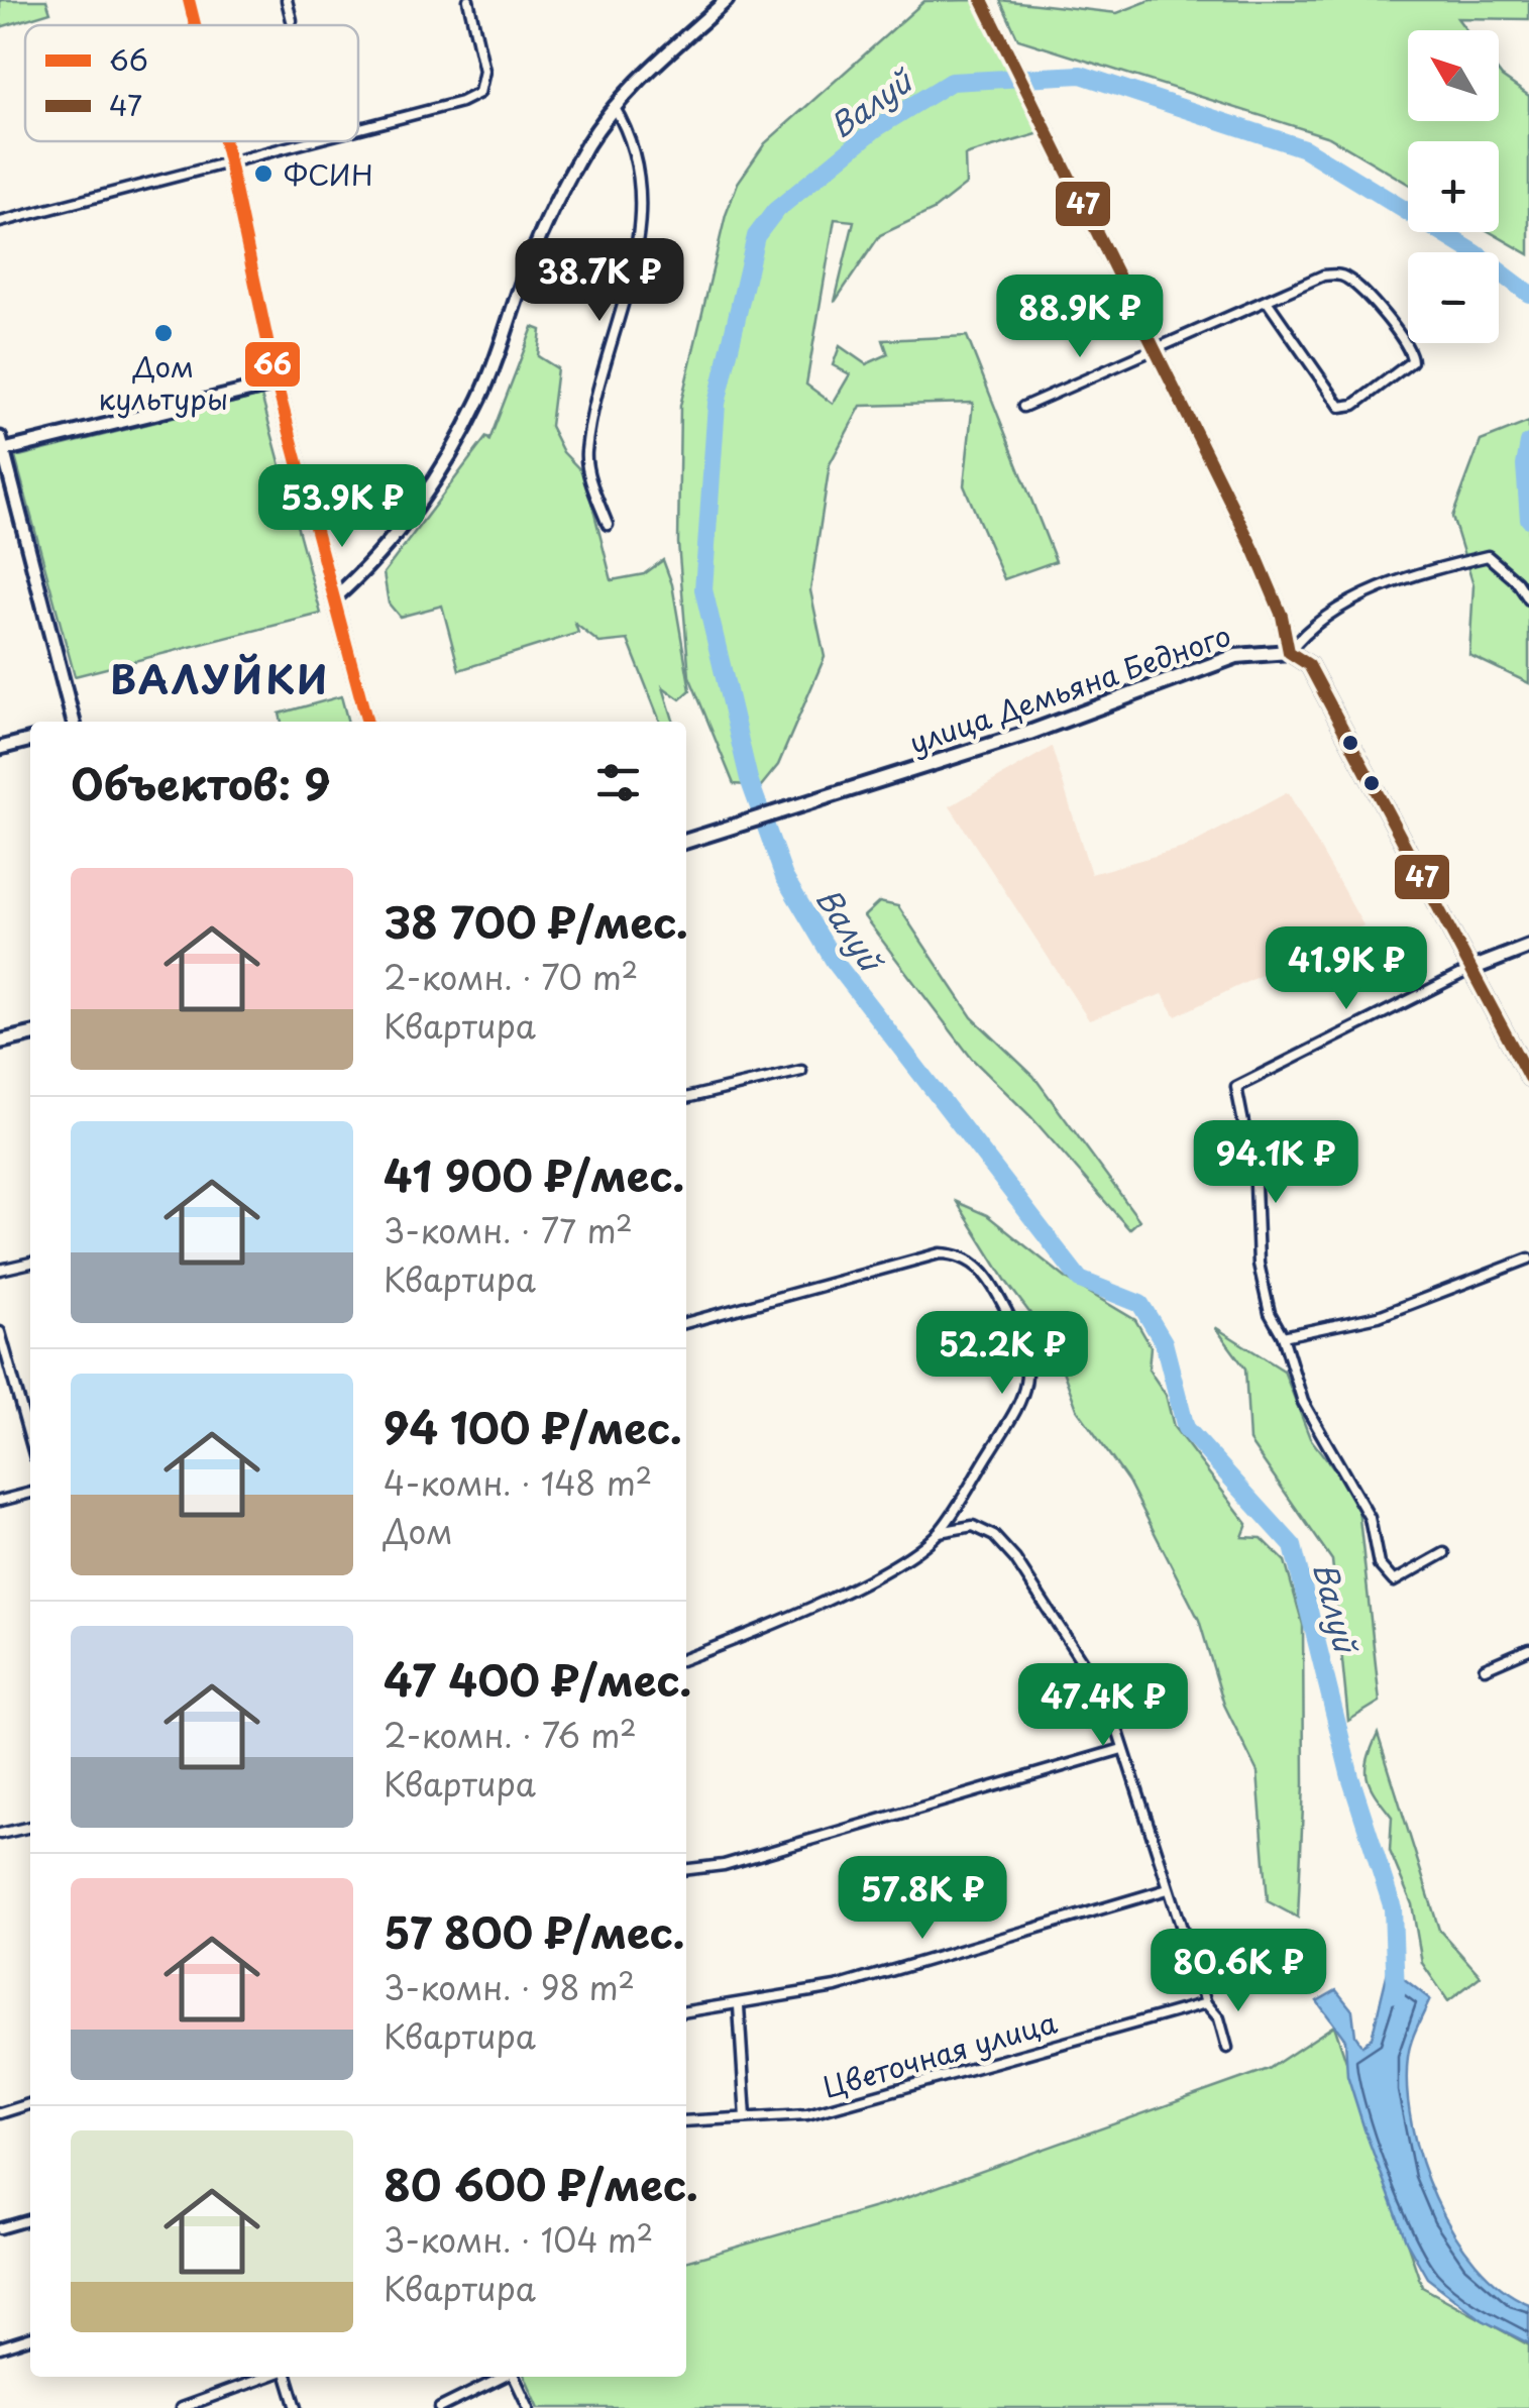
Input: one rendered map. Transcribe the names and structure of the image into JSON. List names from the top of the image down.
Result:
{
  "streets": {
    "main road": ["улица Демьяна Бедного"],
    "street": ["Цветочная улица"]
  },
  "districts": ["ВАЛУЙКИ"],
  "water": ["Валуй"],
  "places": ["ФСИН", "Дом культуры"],
  "lines": ["transit line 66", "transit line 47"],
  "legend": ["66", "47"],
  "north": "top left",
  "page": {
    "map_buttons": ["+", "−"],
    "price": [
      "38.7K ₽",
      "88.9K ₽",
      "53.9K ₽",
      "41.9K ₽",
      "94.1K ₽",
      "52.2K ₽",
      "47.4K ₽",
      "57.8K ₽",
      "80.6K ₽"
    ],
    "heading": "Объектов: 9",
    "list": [
      {
        "name": "38 700 ₽/мес.",
        "note": "2-комн. · 70 m² · Квартира"
      },
      {
        "name": "41 900 ₽/мес.",
        "note": "3-комн. · 77 m² · Квартира"
      },
      {
        "name": "94 100 ₽/мес.",
        "note": "4-комн. · 148 m² · Дом"
      },
      {
        "name": "47 400 ₽/мес.",
        "note": "2-комн. · 76 m² · Квартира"
      },
      {
        "name": "57 800 ₽/мес.",
        "note": "3-комн. · 98 m² · Квартира"
      },
      {
        "name": "80 600 ₽/мес.",
        "note": "3-комн. · 104 m² · Квартира"
      }
    ]
  }
}
